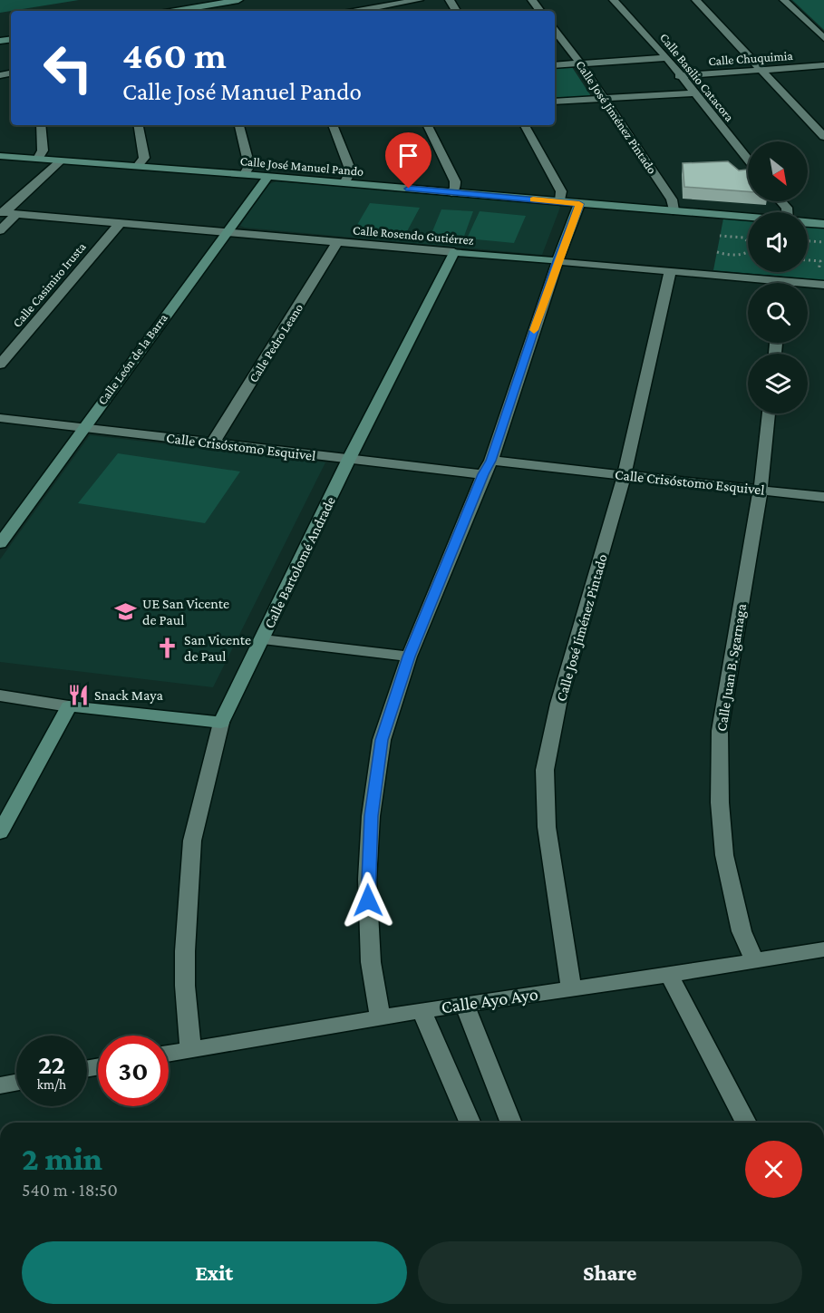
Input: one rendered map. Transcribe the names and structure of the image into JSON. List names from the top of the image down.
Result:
{
  "streets": {
    "street": [
      "Calle Chuquimia",
      "Calle Basilio Catacora",
      "Calle José Jiménez Pintado",
      "Calle José Manuel Pando",
      "Calle Rosendo Gutiérrez",
      "Calle Casimiro Irusta",
      "Calle Pedro Leano",
      "Calle León de la Barra",
      "Calle Crisóstomo Esquivel",
      "Calle Bartolomé Andrade",
      "Calle Juan B. Sgarnaga",
      "Calle Ayo Ayo"
    ]
  },
  "crossings": [
    ["Calle Chuquimia", "Calle Basilio Catacora"],
    ["Calle José Jiménez Pintado", "Calle José Manuel Pando"],
    ["Calle José Jiménez Pintado", "Calle Rosendo Gutiérrez"],
    ["Calle José Jiménez Pintado", "Calle Crisóstomo Esquivel"],
    ["Calle José Jiménez Pintado", "Calle Ayo Ayo"],
    ["Calle José Manuel Pando", "Calle León de la Barra"],
    ["Calle Rosendo Gutiérrez", "Calle Casimiro Irusta"],
    ["Calle Rosendo Gutiérrez", "Calle Pedro Leano"],
    ["Calle Rosendo Gutiérrez", "Calle León de la Barra"],
    ["Calle Rosendo Gutiérrez", "Calle Bartolomé Andrade"],
    ["Calle Pedro Leano", "Calle Crisóstomo Esquivel"],
    ["Calle León de la Barra", "Calle Crisóstomo Esquivel"],
    ["Calle Crisóstomo Esquivel", "Calle Bartolomé Andrade"],
    ["Calle Crisóstomo Esquivel", "Calle Juan B. Sgarnaga"],
    ["Calle Bartolomé Andrade", "Calle Ayo Ayo"],
    ["Calle Juan B. Sgarnaga", "Calle Ayo Ayo"]
  ],
  "places": {
    "school or university": ["UE San Vicente de Paul"],
    "church": ["San Vicente de Paul"],
    "restaurant": ["Snack Maya"]
  },
  "north": "bottom right",
  "page": {
    "turn": ["460 m", "Calle José Manuel Pando"],
    "speed": "22 km/h",
    "limit": "30",
    "heading": ["2 min", "540 m · 18:50"],
    "buttons": ["Exit", "Share"]
  }
}
